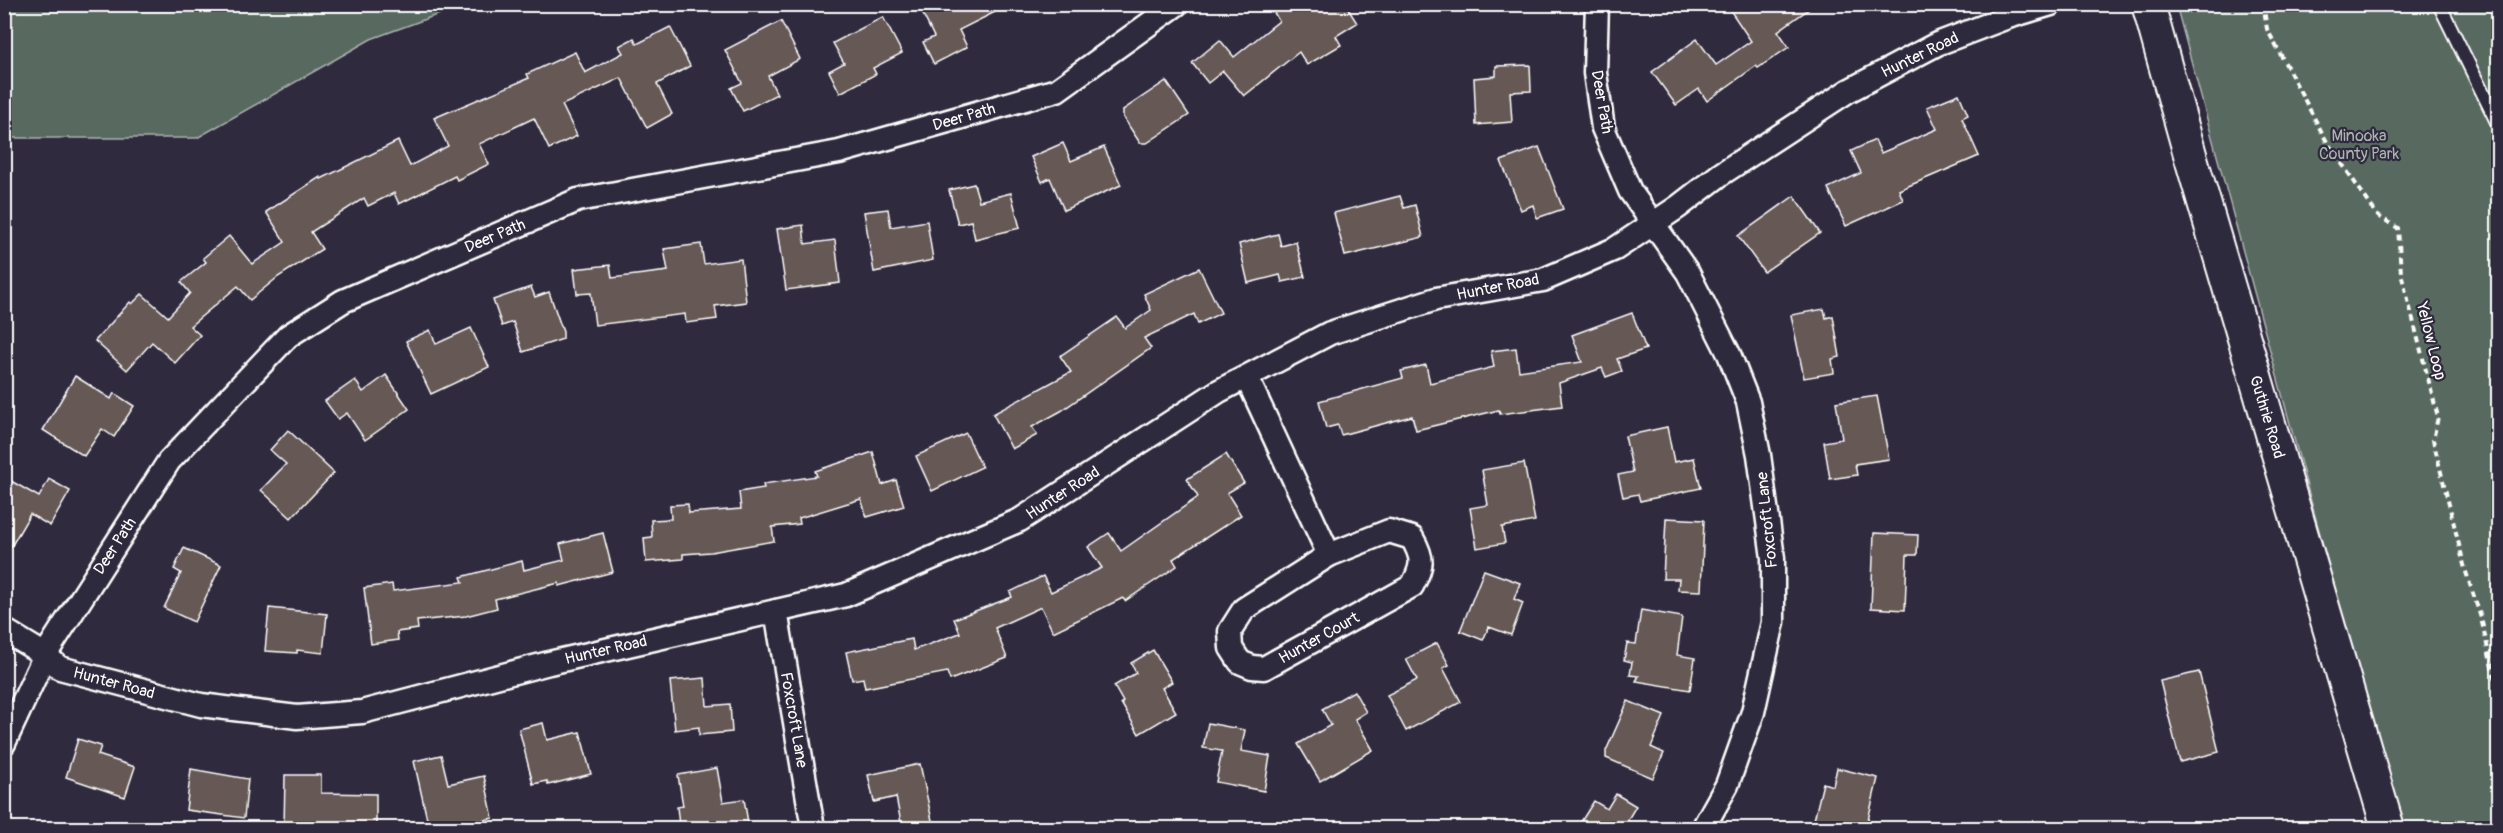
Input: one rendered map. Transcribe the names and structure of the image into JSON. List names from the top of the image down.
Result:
{
  "streets": {
    "street": [
      "Hunter Road",
      "Deer Path",
      "Guthrie Road",
      "Foxcroft Lane",
      "Hunter Court"
    ],
    "path": ["Yellow Loop"]
  },
  "crossings": [
    ["Hunter Road", "Deer Path"],
    ["Hunter Road", "Foxcroft Lane"],
    ["Deer Path", "Foxcroft Lane"]
  ],
  "parks": ["Minooka County Park"]
}
